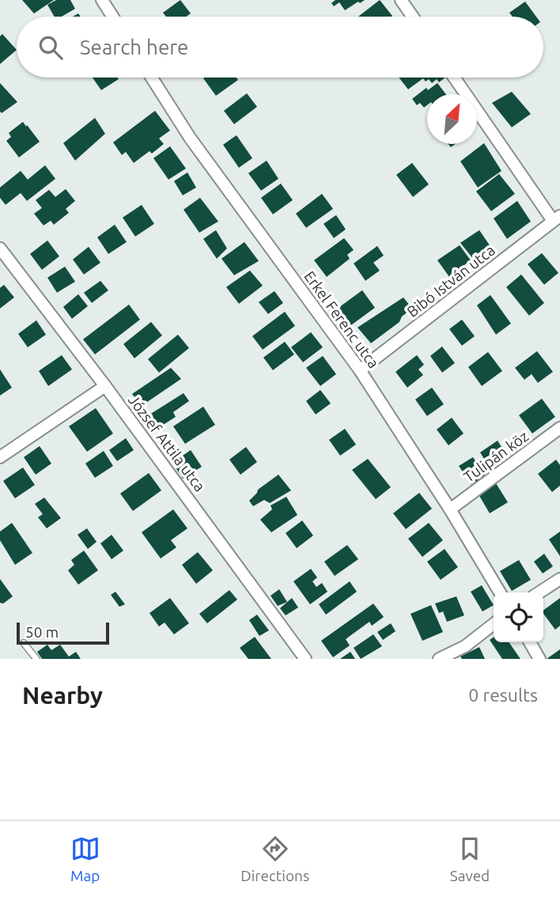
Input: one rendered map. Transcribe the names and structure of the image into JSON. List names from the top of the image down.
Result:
{
  "streets": {
    "street": [
      "Bibó István utca",
      "Erkel Ferenc utca",
      "József Attila utca",
      "Tulipán köz"
    ]
  },
  "crossings": [
    ["Bibó István utca", "Erkel Ferenc utca"],
    ["Erkel Ferenc utca", "Tulipán köz"]
  ],
  "scale_bar": "50 m",
  "north": "top right",
  "page": {
    "search": "Search here",
    "scale": "50 m",
    "heading": ["Nearby", "0 results"],
    "nav": ["Map", "Directions", "Saved"]
  }
}
